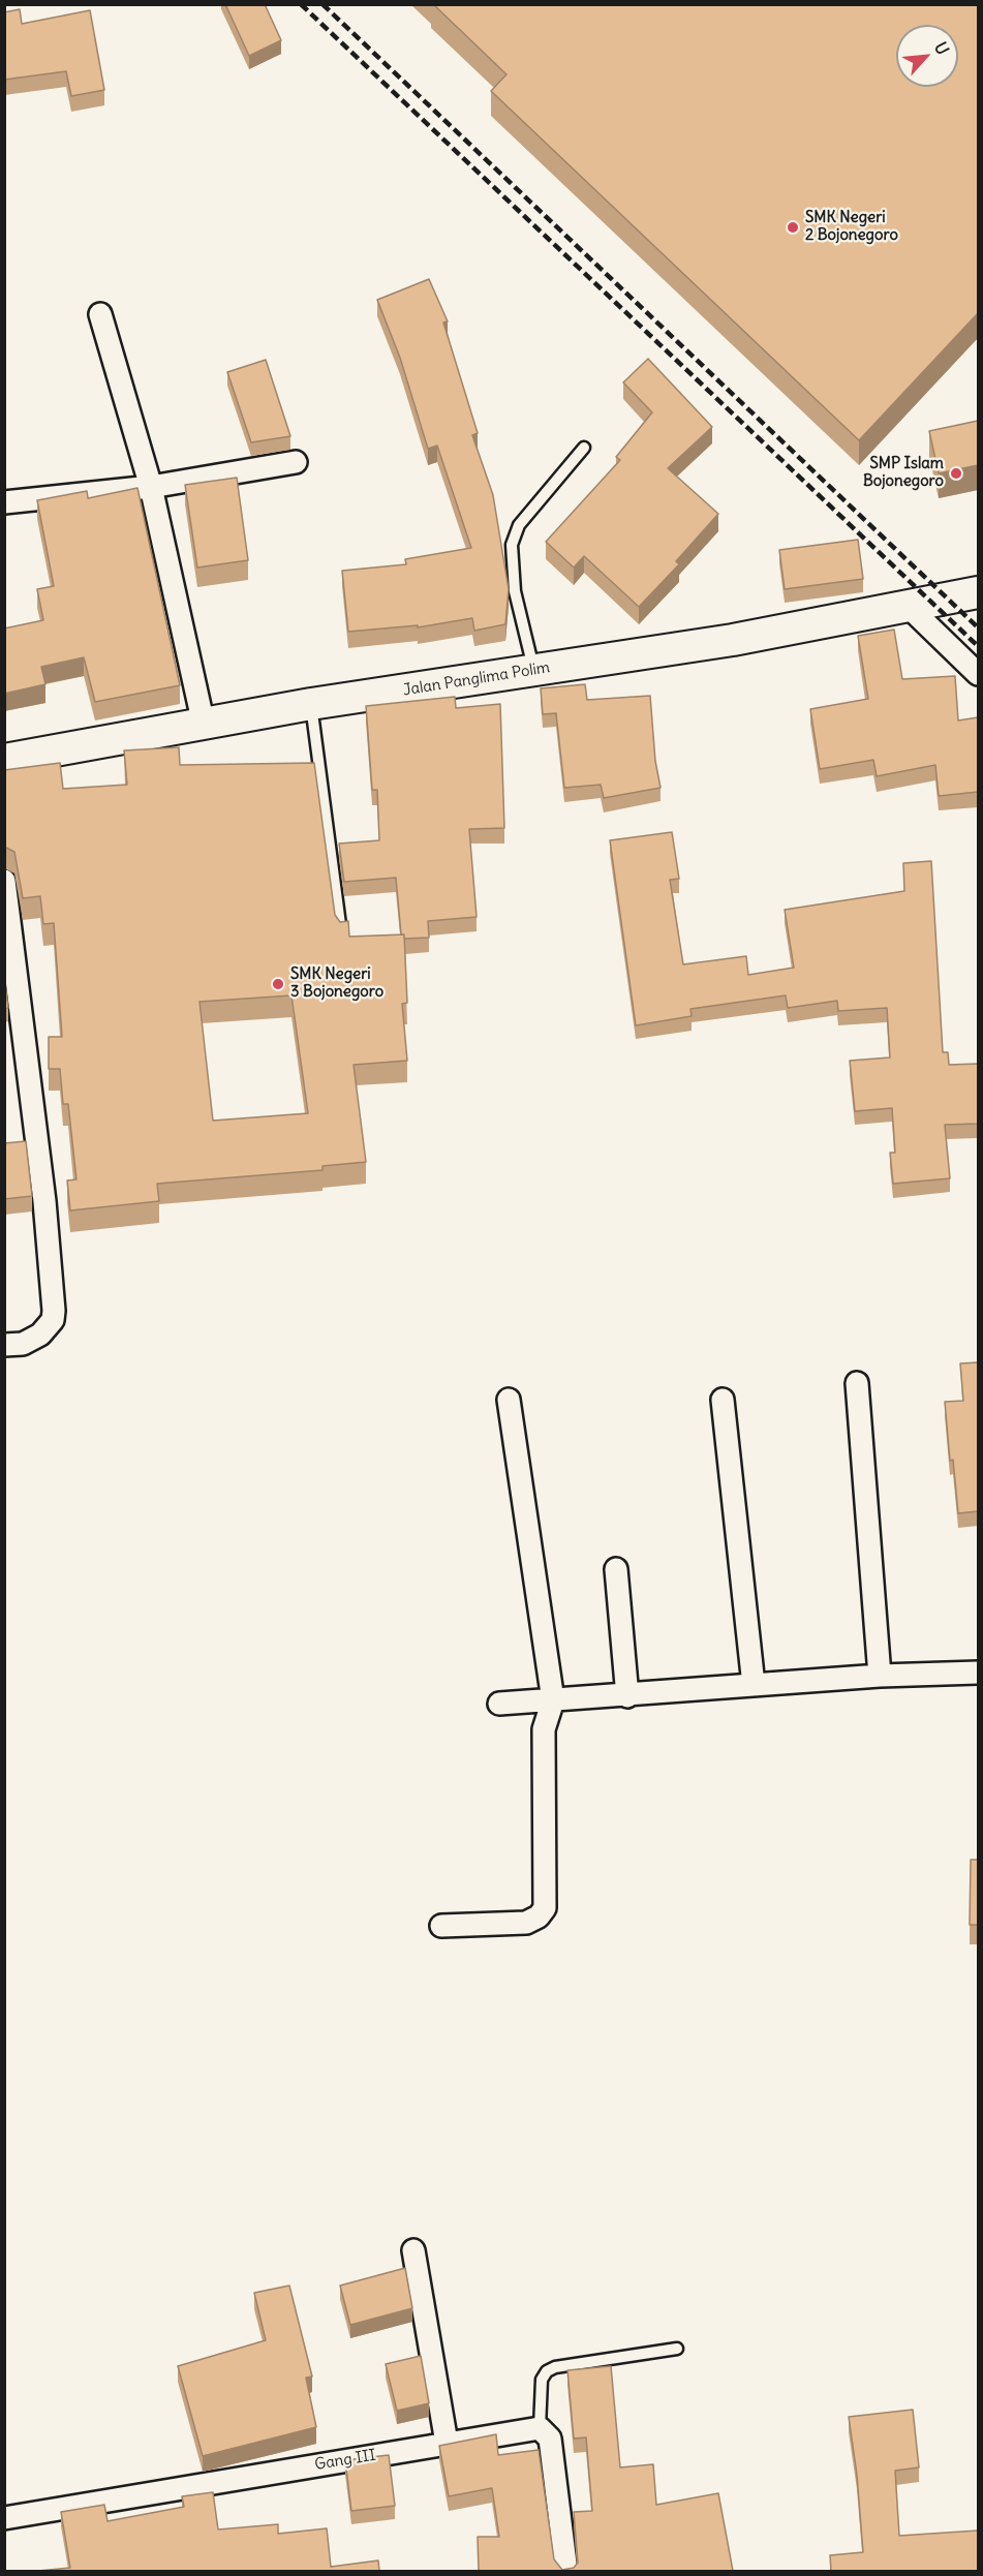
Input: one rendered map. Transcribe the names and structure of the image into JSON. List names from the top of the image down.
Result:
{
  "streets": {
    "main road": ["Jalan Panglima Polim"],
    "street": ["Gang III"]
  },
  "places": ["SMK Negeri 2 Bojonegoro", "SMP Islam Bojonegoro", "SMK Negeri 3 Bojonegoro"],
  "north": "top right"
}
